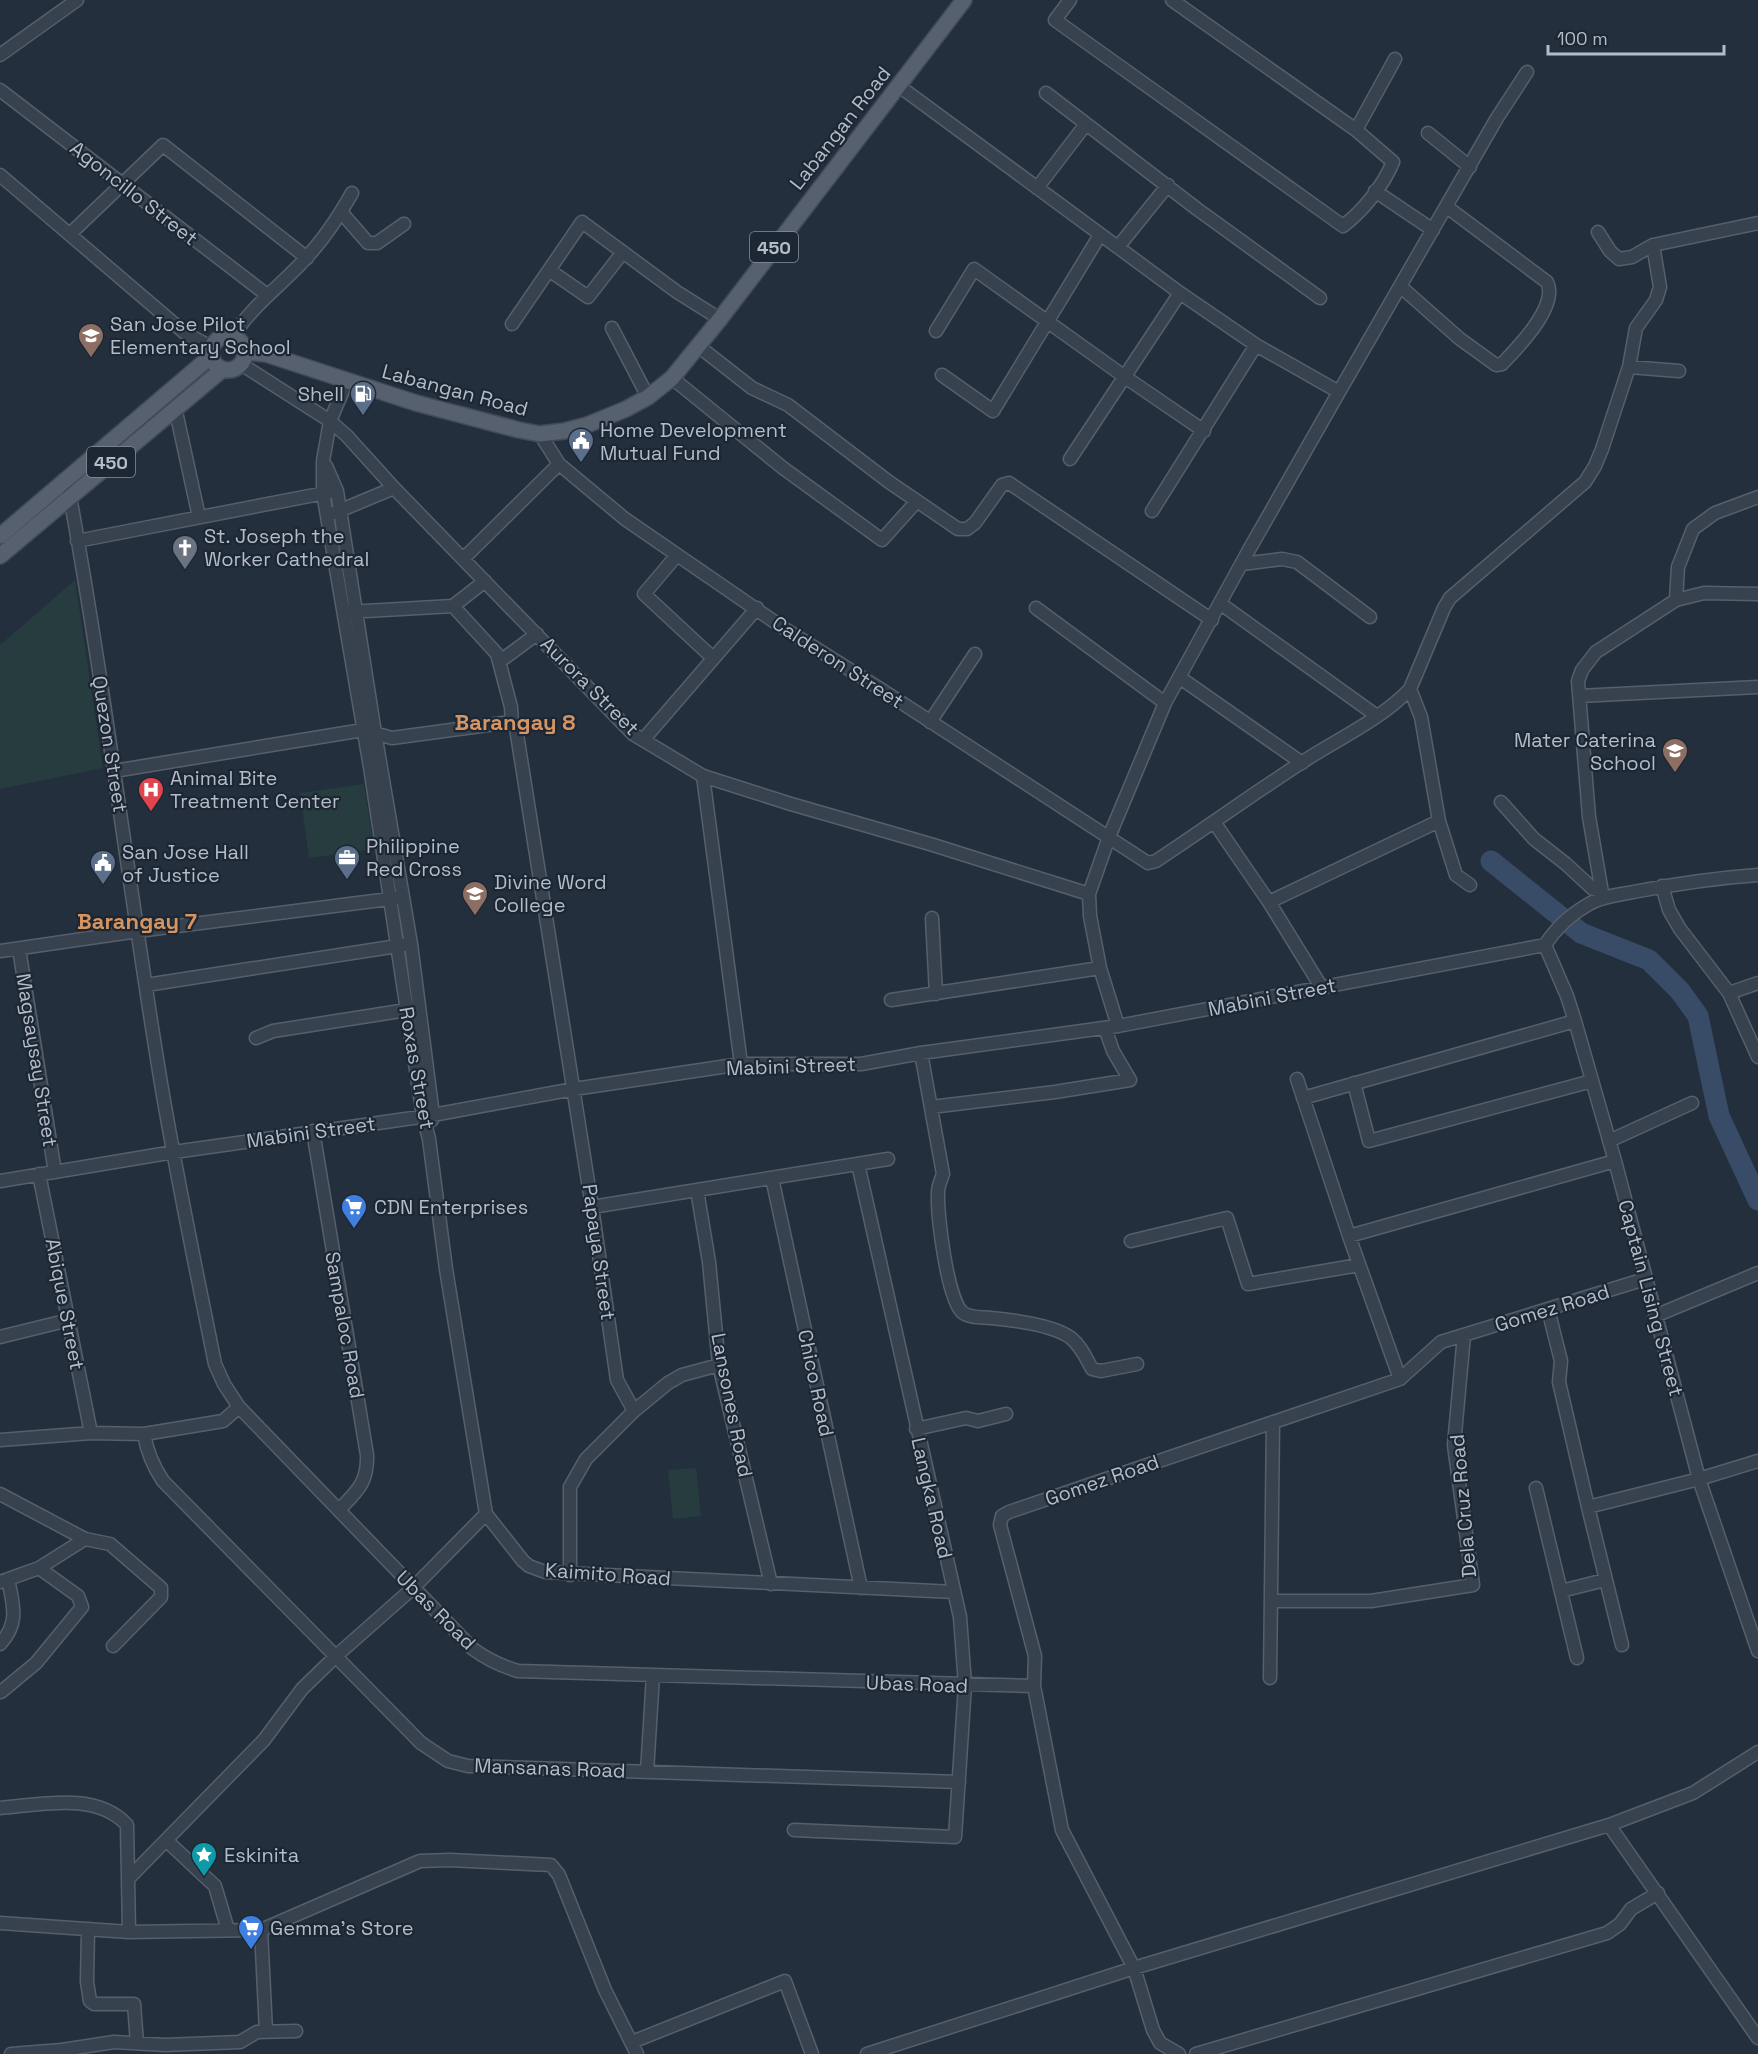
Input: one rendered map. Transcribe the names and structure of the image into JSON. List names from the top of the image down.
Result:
{
  "streets": {
    "main road": ["Labangan Road", "450"],
    "street": [
      "Agoncillo Street",
      "Calderon Street",
      "Aurora Street",
      "Quezon Street",
      "Mabini Street",
      "Magsaysay Street",
      "Roxas Street",
      "Papaya Street",
      "Captain Lising Street",
      "Abique Street",
      "Gomez Road",
      "Sampaloc Road",
      "Chico Road",
      "Lansones Road",
      "Langka Road",
      "Dela Cruz Road",
      "Kaimito Road",
      "Ubas Road",
      "Mansanas Road"
    ]
  },
  "crossings": [
    ["Labangan Road", "450"],
    ["Labangan Road", "Calderon Street"],
    ["Labangan Road", "Aurora Street"],
    ["Labangan Road", "Roxas Street"],
    ["450", "Aurora Street"],
    ["450", "Quezon Street"],
    ["Aurora Street", "Roxas Street"],
    ["Quezon Street", "Mabini Street"],
    ["Quezon Street", "Ubas Road"],
    ["Mabini Street", "Magsaysay Street"],
    ["Mabini Street", "Roxas Street"],
    ["Mabini Street", "Papaya Street"],
    ["Mabini Street", "Captain Lising Street"],
    ["Mabini Street", "Abique Street"],
    ["Mabini Street", "Sampaloc Road"],
    ["Mabini Street", "Ubas Road"],
    ["Roxas Street", "Kaimito Road"],
    ["Captain Lising Street", "Gomez Road"],
    ["Gomez Road", "Dela Cruz Road"],
    ["Gomez Road", "Ubas Road"],
    ["Sampaloc Road", "Ubas Road"],
    ["Chico Road", "Kaimito Road"],
    ["Lansones Road", "Kaimito Road"],
    ["Langka Road", "Kaimito Road"],
    ["Langka Road", "Ubas Road"],
    ["Langka Road", "Mansanas Road"]
  ],
  "districts": ["Barangay 8", "Barangay 7"],
  "places": {
    "school or university": ["San Jose Pilot Elementary School", "Mater Caterina School", "Divine Word College"],
    "fuel station": ["Shell"],
    "public building": ["Home Development Mutual Fund", "San Jose Hall of Justice"],
    "church": ["St. Joseph the Worker Cathedral"],
    "hospital": ["Animal Bite Treatment Center"],
    "office": ["Philippine Red Cross"],
    "supermarket": ["CDN Enterprises", "Gemma's Store"],
    "place": ["Eskinita"]
  },
  "scale_bar": "100 m"
}
